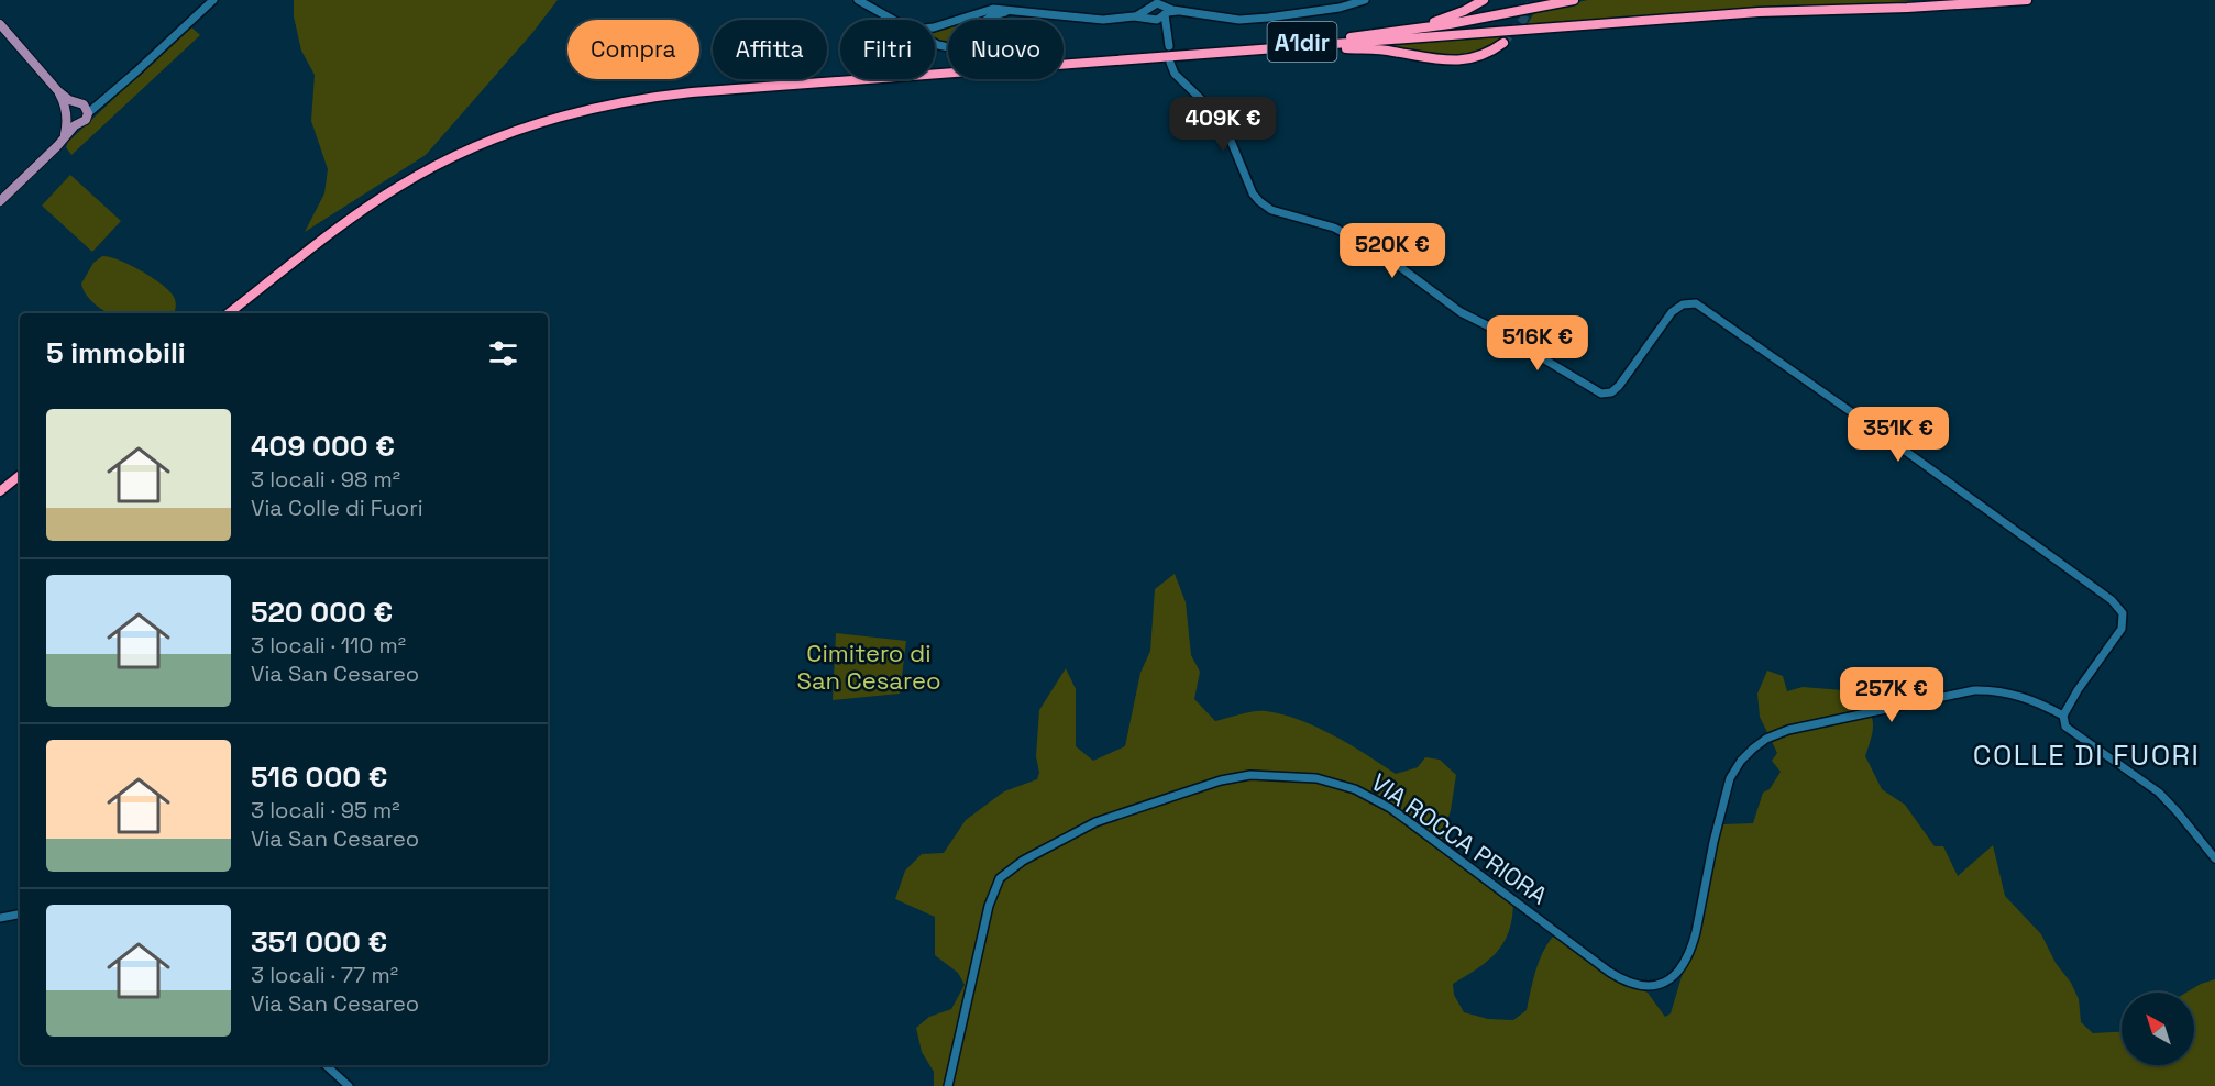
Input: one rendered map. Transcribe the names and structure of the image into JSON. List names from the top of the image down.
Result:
{
  "streets": {
    "highway": ["A1dir"],
    "street": ["VIA ROCCA PRIORA"]
  },
  "districts": ["COLLE DI FUORI"],
  "parks": ["Cimitero di San Cesareo"],
  "north": "top left",
  "page": {
    "chip": [
      "Compra",
      "Affitta",
      "Filtri",
      "Nuovo"
    ],
    "price": [
      "409K €",
      "520K €",
      "516K €",
      "351K €",
      "257K €"
    ],
    "heading": "5 immobili",
    "list": [
      {
        "name": "409 000 €",
        "note": "3 locali · 98 m² · Via Colle di Fuori"
      },
      {
        "name": "520 000 €",
        "note": "3 locali · 110 m² · Via San Cesareo"
      },
      {
        "name": "516 000 €",
        "note": "3 locali · 95 m² · Via San Cesareo"
      },
      {
        "name": "351 000 €",
        "note": "3 locali · 77 m² · Via San Cesareo"
      }
    ]
  }
}
